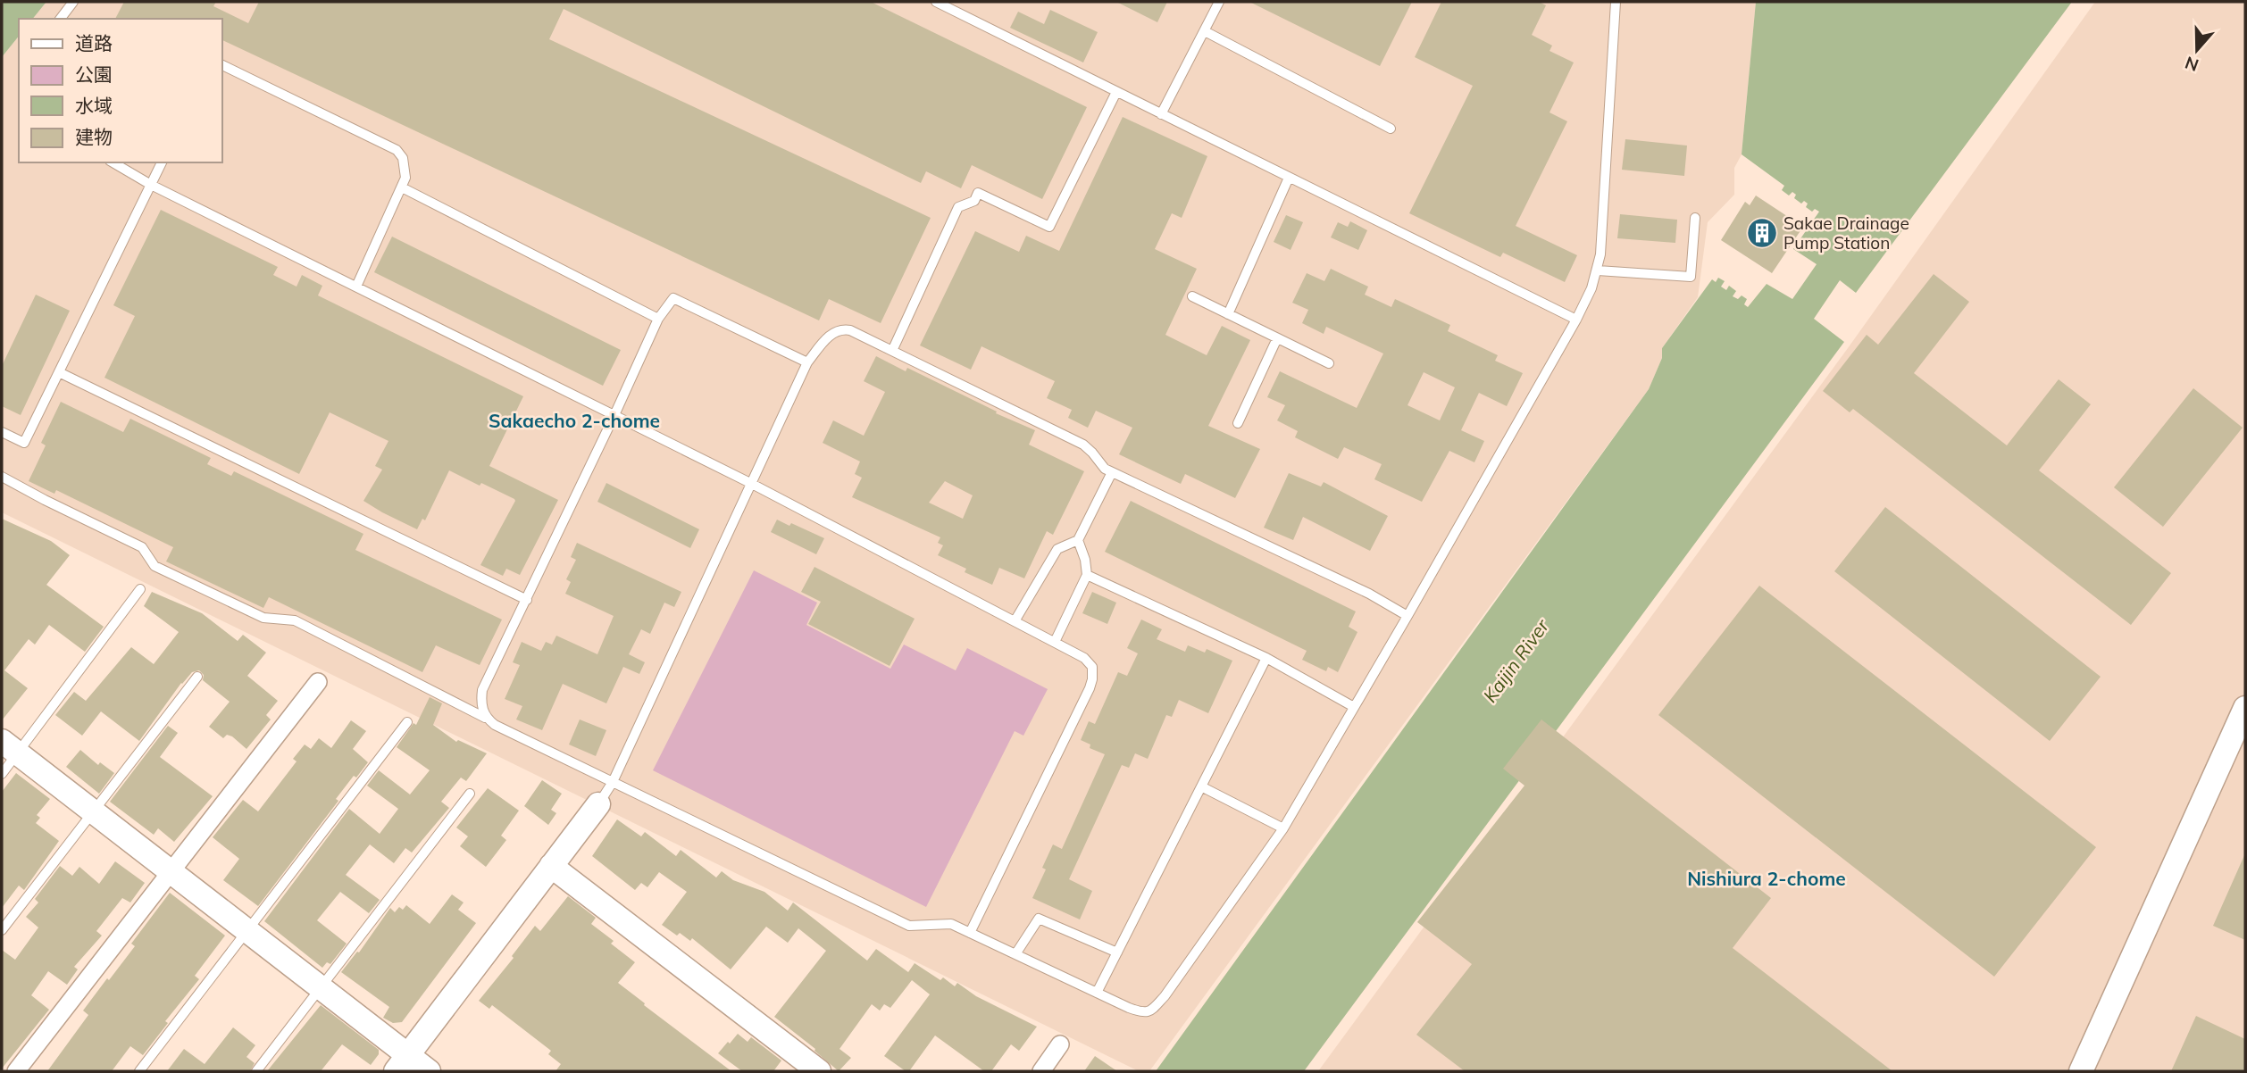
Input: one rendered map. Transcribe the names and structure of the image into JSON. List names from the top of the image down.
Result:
{
  "districts": ["Sakaecho 2-chome", "Nishiura 2-chome"],
  "water": ["Kaijin River"],
  "places": {
    "building": ["Sakae Drainage Pump Station"]
  },
  "legend": [
    "道路",
    "公園",
    "水域",
    "建物"
  ],
  "north": "bottom"
}
